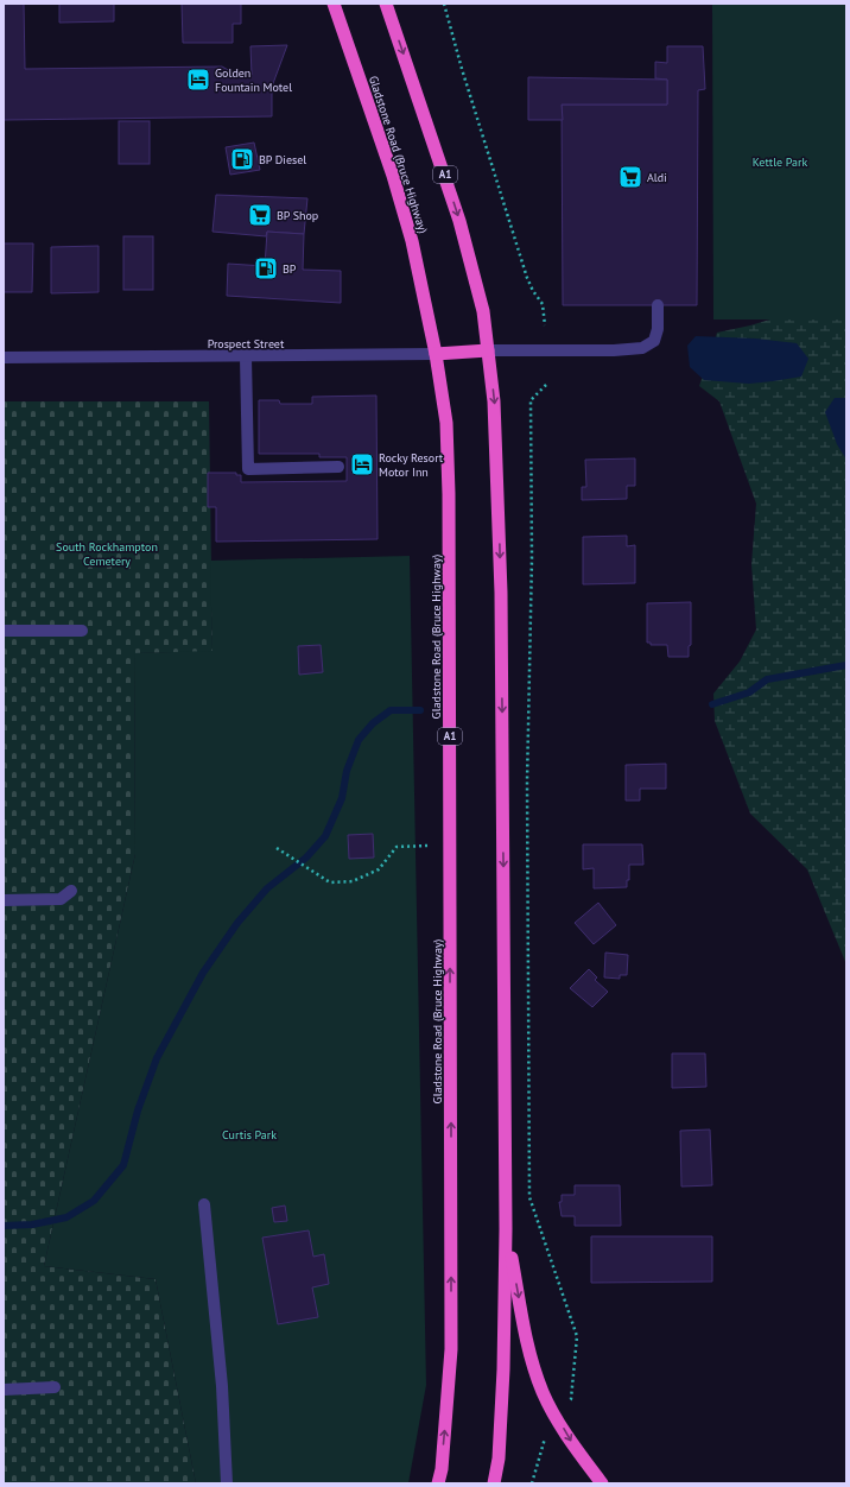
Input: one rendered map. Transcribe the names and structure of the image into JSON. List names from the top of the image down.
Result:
{
  "streets": {
    "highway": ["Gladstone Road (Bruce Highway)", "A1", "Prospect Street"]
  },
  "crossings": [
    ["Gladstone Road (Bruce Highway)", "Prospect Street"],
    ["A1", "Prospect Street"]
  ],
  "parks": ["Kettle Park", "South Rockhampton Cemetery", "Curtis Park"],
  "places": {
    "hotel": ["Golden Fountain Motel", "Rocky Resort Motor Inn"],
    "fuel station": ["BP Diesel", "BP"],
    "supermarket": ["Aldi", "BP Shop"]
  }
}
